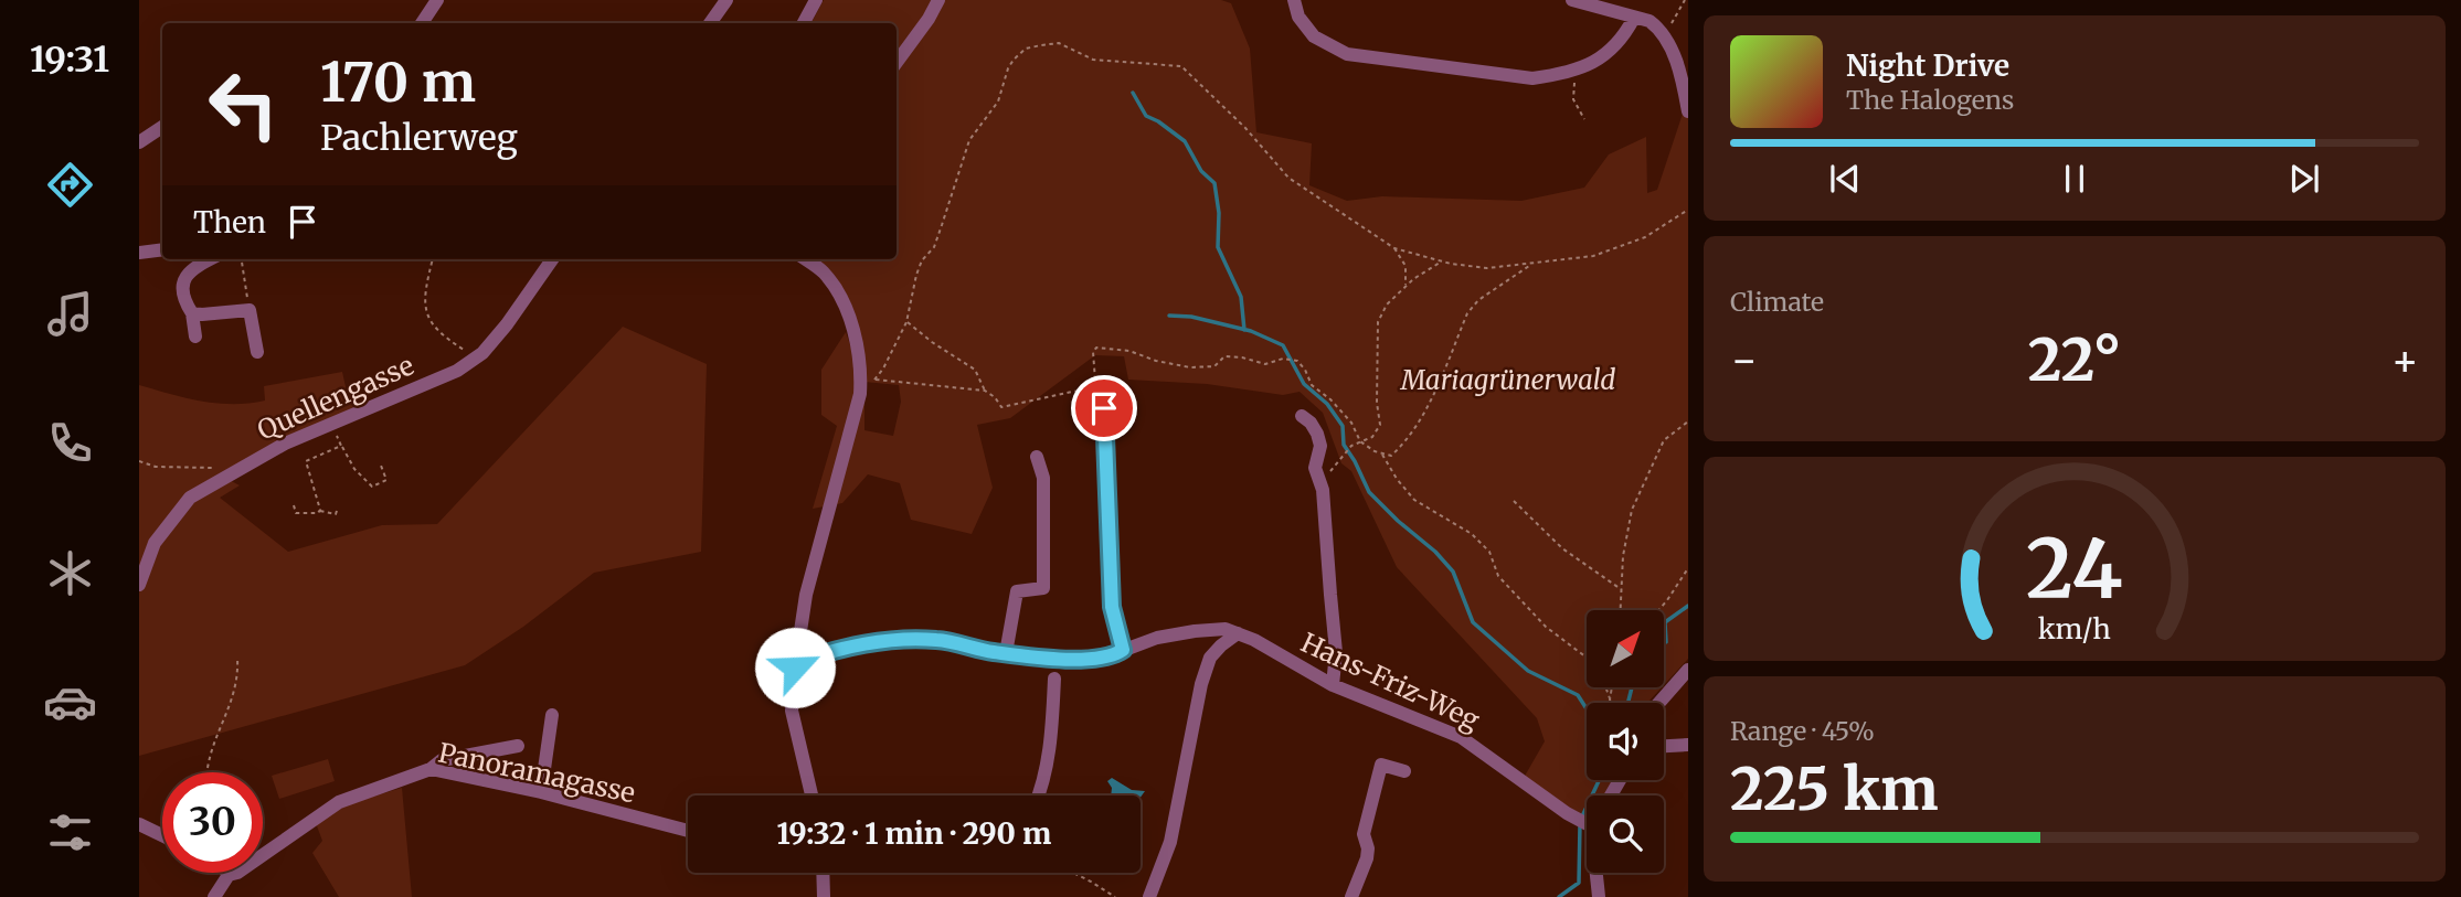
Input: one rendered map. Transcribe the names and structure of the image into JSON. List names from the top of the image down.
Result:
{
  "streets": {
    "street": ["Quellengasse", "Hans-Friz-Weg", "Panoramagasse"]
  },
  "parks": ["Mariagrünerwald"],
  "north": "top right",
  "page": {
    "tabs": "19:31",
    "turn": ["170 m", "Pachlerweg"],
    "song": ["Night Drive", "The Halogens"],
    "then": "Then",
    "tile": [
      "Climate",
      ["Range · 45%", "225 km"]
    ],
    "heat": ["−", "22°", "+"],
    "limit": "30",
    "trip": "19:32 · 1 min · 290 m",
    "gauge": ["24", "km/h"]
  }
}
